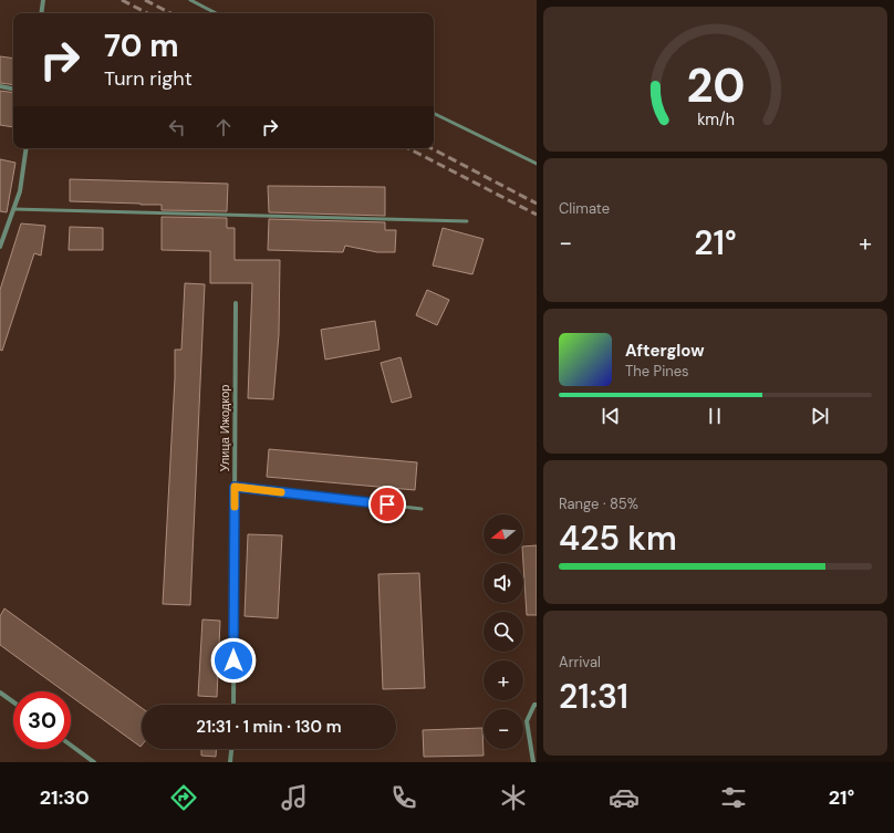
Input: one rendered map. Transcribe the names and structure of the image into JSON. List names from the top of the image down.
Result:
{
  "streets": {
    "street": ["Улица Ижодкор"]
  },
  "north": "left",
  "page": {
    "turn": ["70 m", "Turn right"],
    "tile": [
      "Climate",
      ["Range · 85%", "425 km"],
      ["Arrival", "21:31"]
    ],
    "heat": ["−", "21°", "+"],
    "song": ["Afterglow", "The Pines"],
    "map_buttons": ["+", "−"],
    "limit": "30",
    "trip": "21:31 · 1 min · 130 m",
    "tabs": ["21:30", "21°"],
    "gauge": ["20", "km/h"]
  }
}
